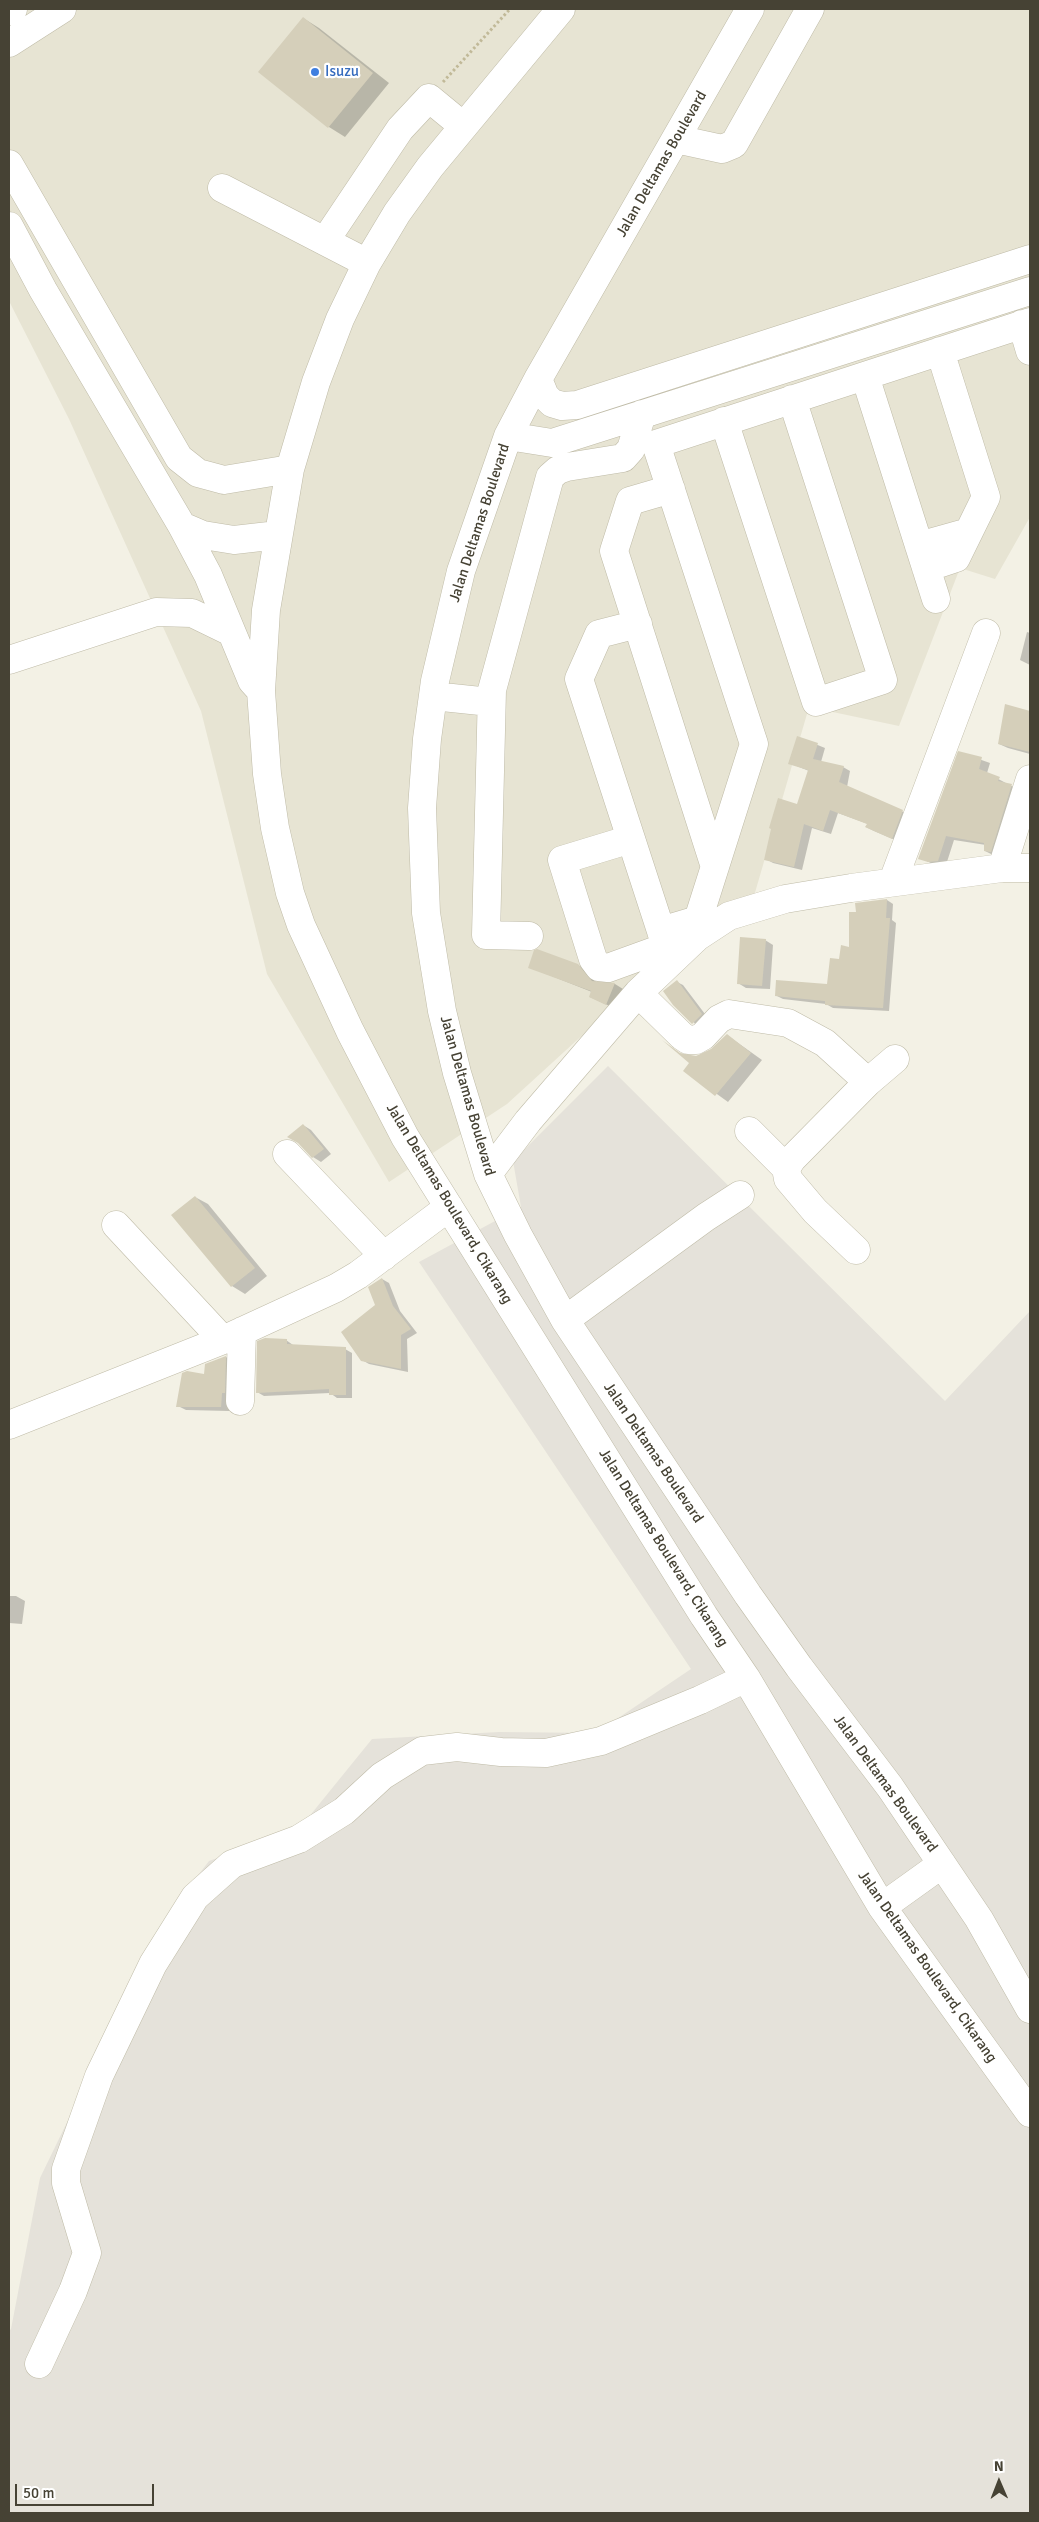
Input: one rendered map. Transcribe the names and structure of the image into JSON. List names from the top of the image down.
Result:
{
  "streets": {
    "street": ["Jalan Deltamas Boulevard", "Jalan Deltamas Boulevard, Cikarang"]
  },
  "places": ["Isuzu"],
  "scale_bar": "50 m",
  "north": "top"
}
